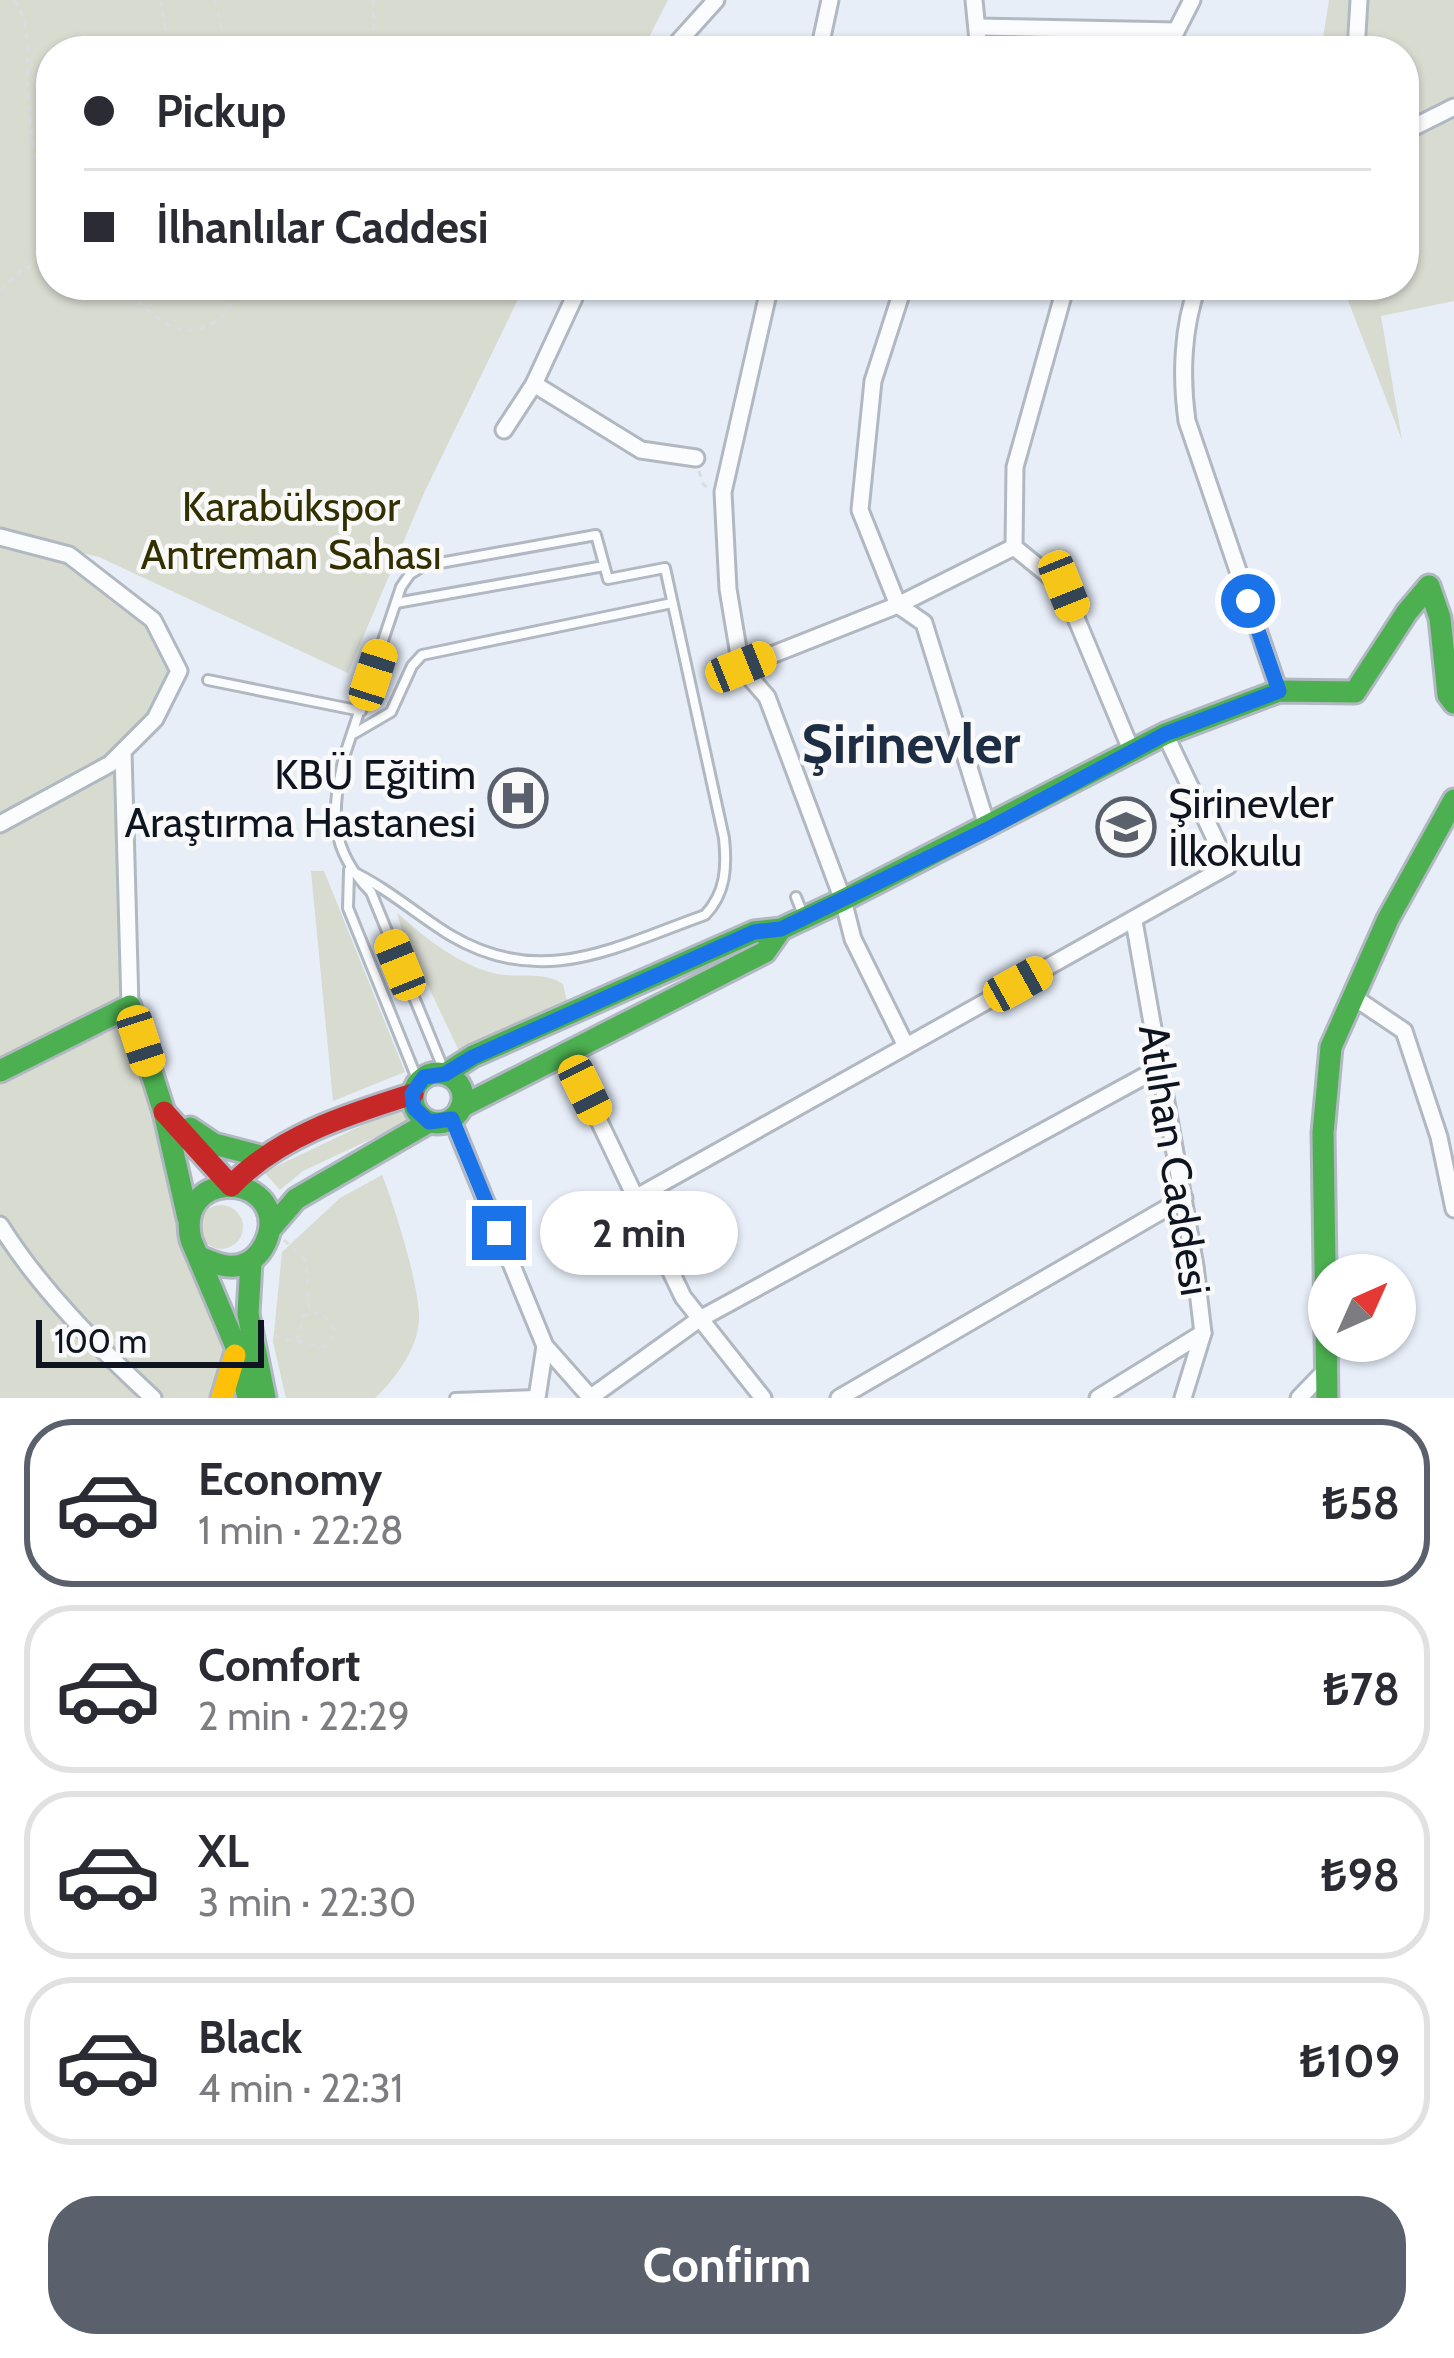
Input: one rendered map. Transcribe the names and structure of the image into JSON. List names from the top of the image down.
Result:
{
  "streets": {
    "street": ["Atlıhan Caddesi"]
  },
  "districts": ["Şirinevler"],
  "parks": ["Karabükspor Antreman Sahası"],
  "places": {
    "hospital": ["KBÜ Eğitim Araştırma Hastanesi"],
    "school or university": ["Şirinevler İlkokulu"]
  },
  "scale_bar": "100 m",
  "north": "top right",
  "page": {
    "banner": ["Pickup", "İlhanlılar Caddesi"],
    "bubble": "2 min",
    "scale": "100 m",
    "list": [
      {
        "name": "Economy",
        "note": "1 min · 22:28",
        "value": "₺58"
      },
      {
        "name": "Comfort",
        "note": "2 min · 22:29",
        "value": "₺78"
      },
      {
        "name": "XL",
        "note": "3 min · 22:30",
        "value": "₺98"
      },
      {
        "name": "Black",
        "note": "4 min · 22:31",
        "value": "₺109"
      }
    ],
    "buttons": "Confirm"
  }
}
